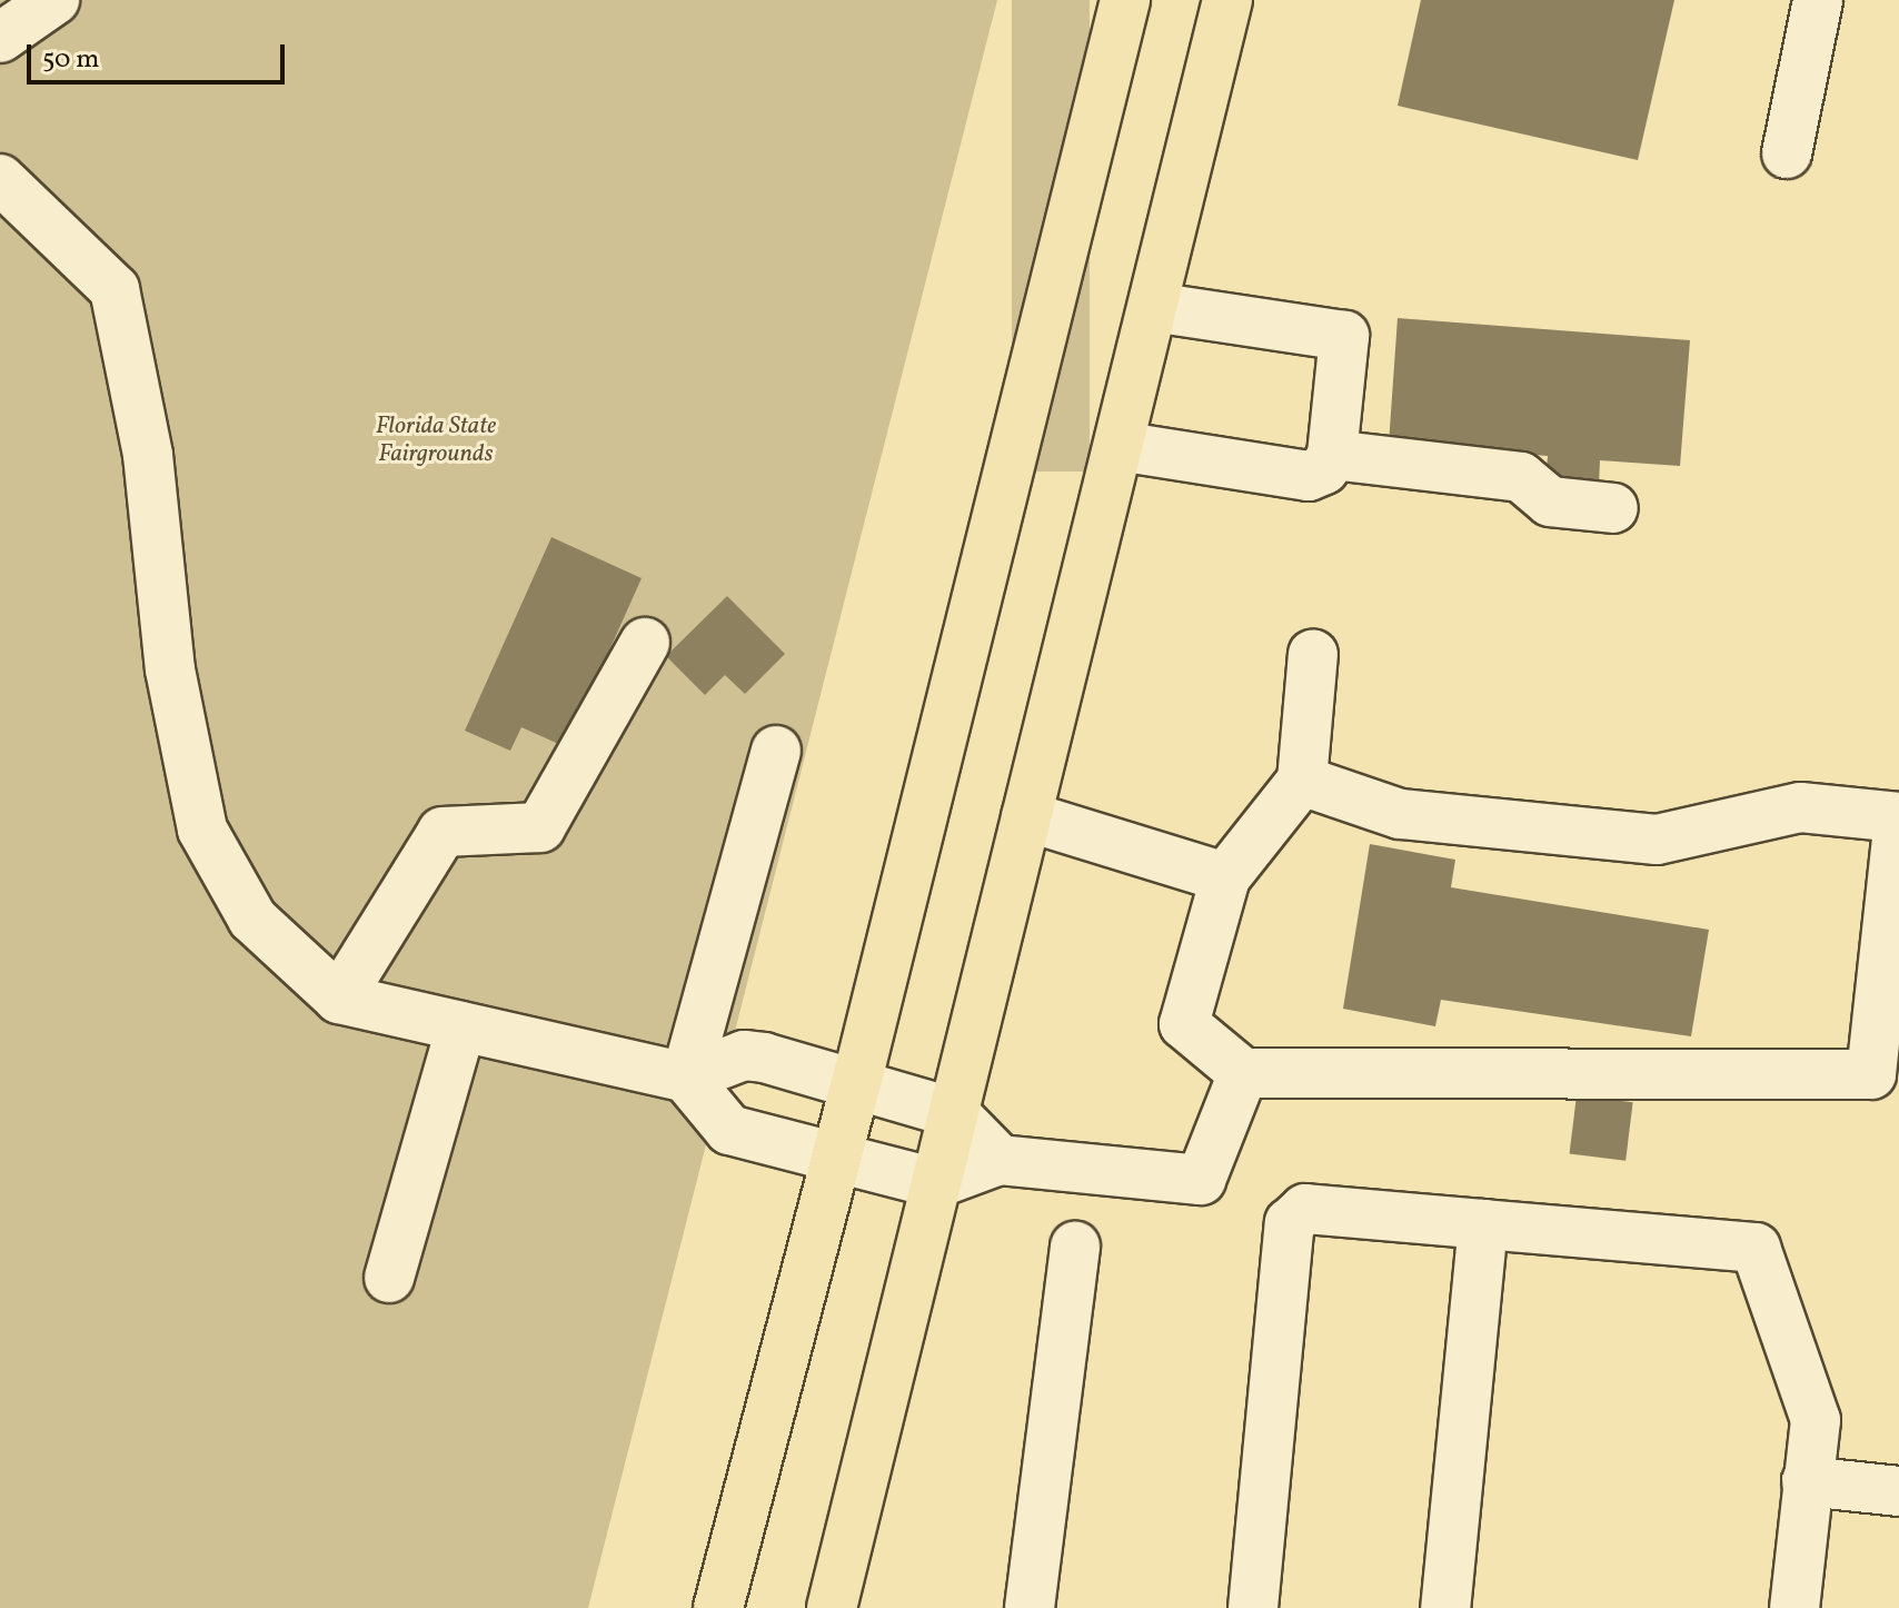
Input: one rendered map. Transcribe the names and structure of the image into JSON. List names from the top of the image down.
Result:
{
  "parks": ["Florida State Fairgrounds"],
  "scale_bar": "50 m"
}
